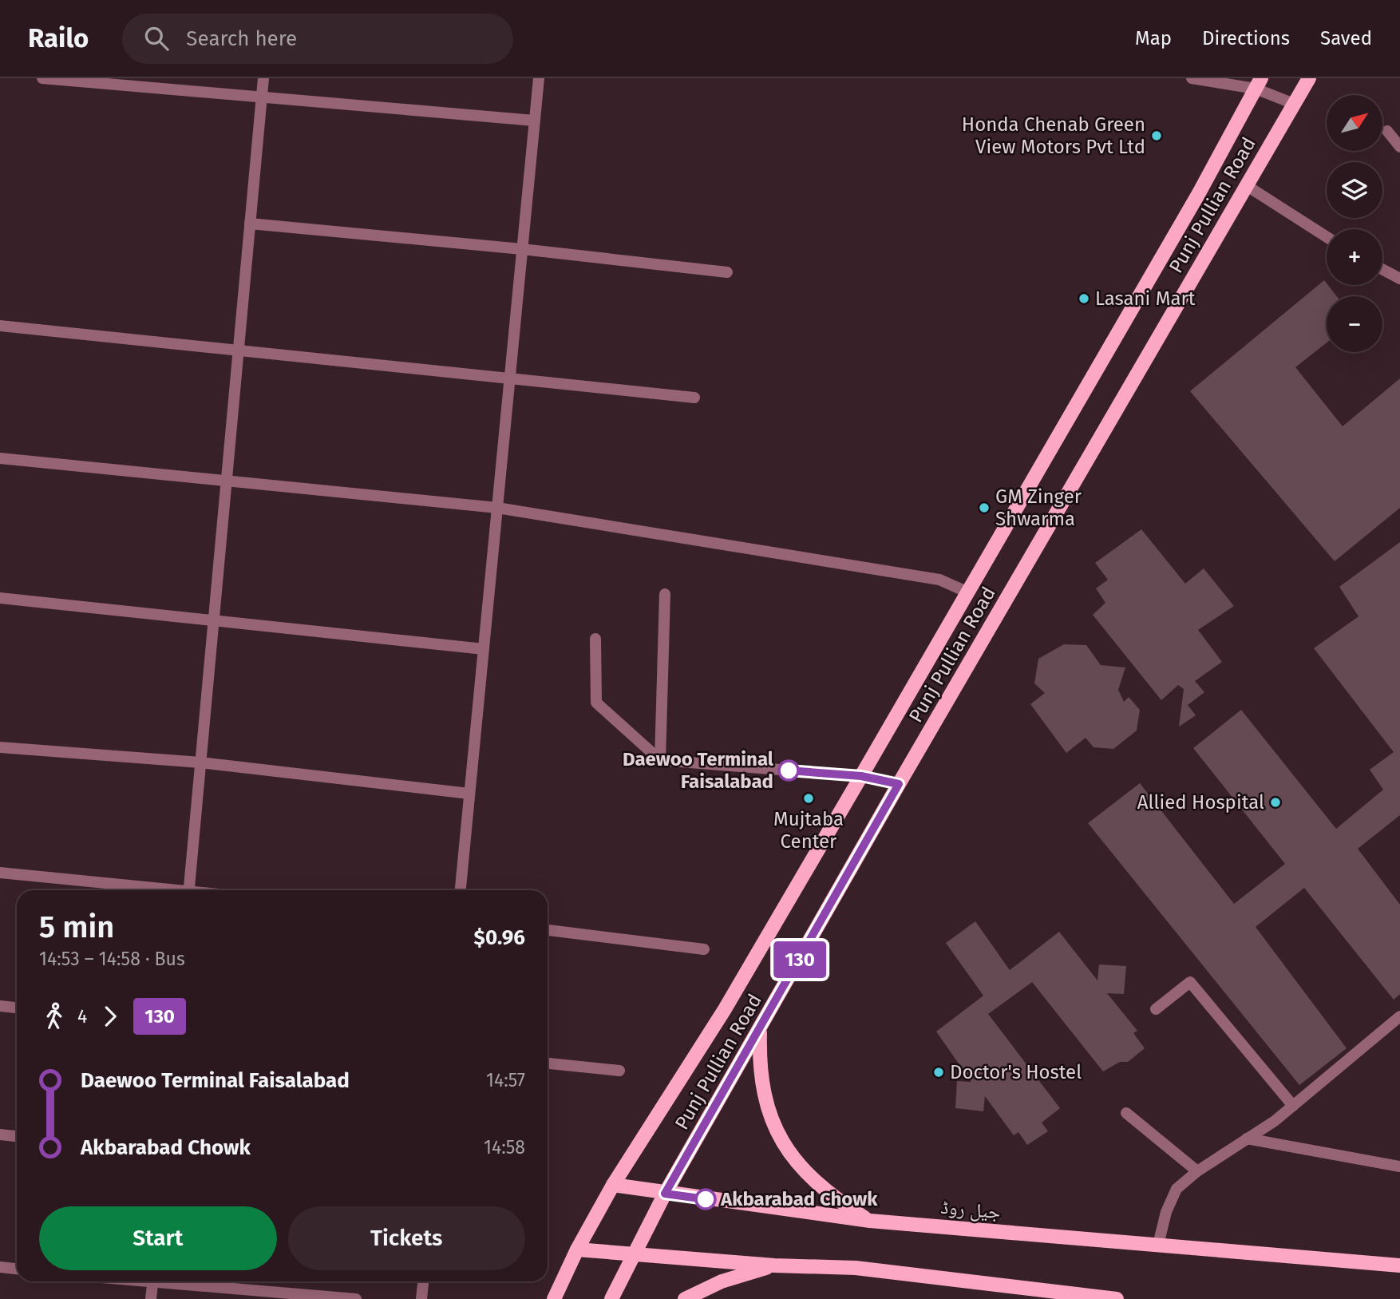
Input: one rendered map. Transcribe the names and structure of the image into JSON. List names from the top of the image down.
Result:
{
  "streets": {
    "main road": ["Punj Pullian Road", "جیل روڈ"]
  },
  "crossings": [
    ["Punj Pullian Road", "جیل روڈ"]
  ],
  "places": [
    "Honda Chenab Green View Motors Pvt Ltd",
    "Lasani Mart",
    "GM Zinger Shwarma",
    "Daewoo Terminal Faisalabad",
    "Mujtaba Center",
    "Allied Hospital",
    "Doctor's Hostel",
    "Akbarabad Chowk"
  ],
  "lines": ["bus line 130"],
  "north": "top right",
  "page": {
    "header": "Railo",
    "search": "Search here",
    "nav": ["Map", "Directions", "Saved"],
    "on_map": "130",
    "map_buttons": ["+", "−"],
    "heading": ["5 min", "14:53 – 14:58 · Bus", "$0.96"],
    "legs": ["4", "130"],
    "list": [
      {
        "name": "Daewoo Terminal Faisalabad",
        "value": "14:57"
      },
      {
        "name": "Akbarabad Chowk",
        "value": "14:58"
      }
    ],
    "buttons": ["Start", "Tickets"]
  }
}
